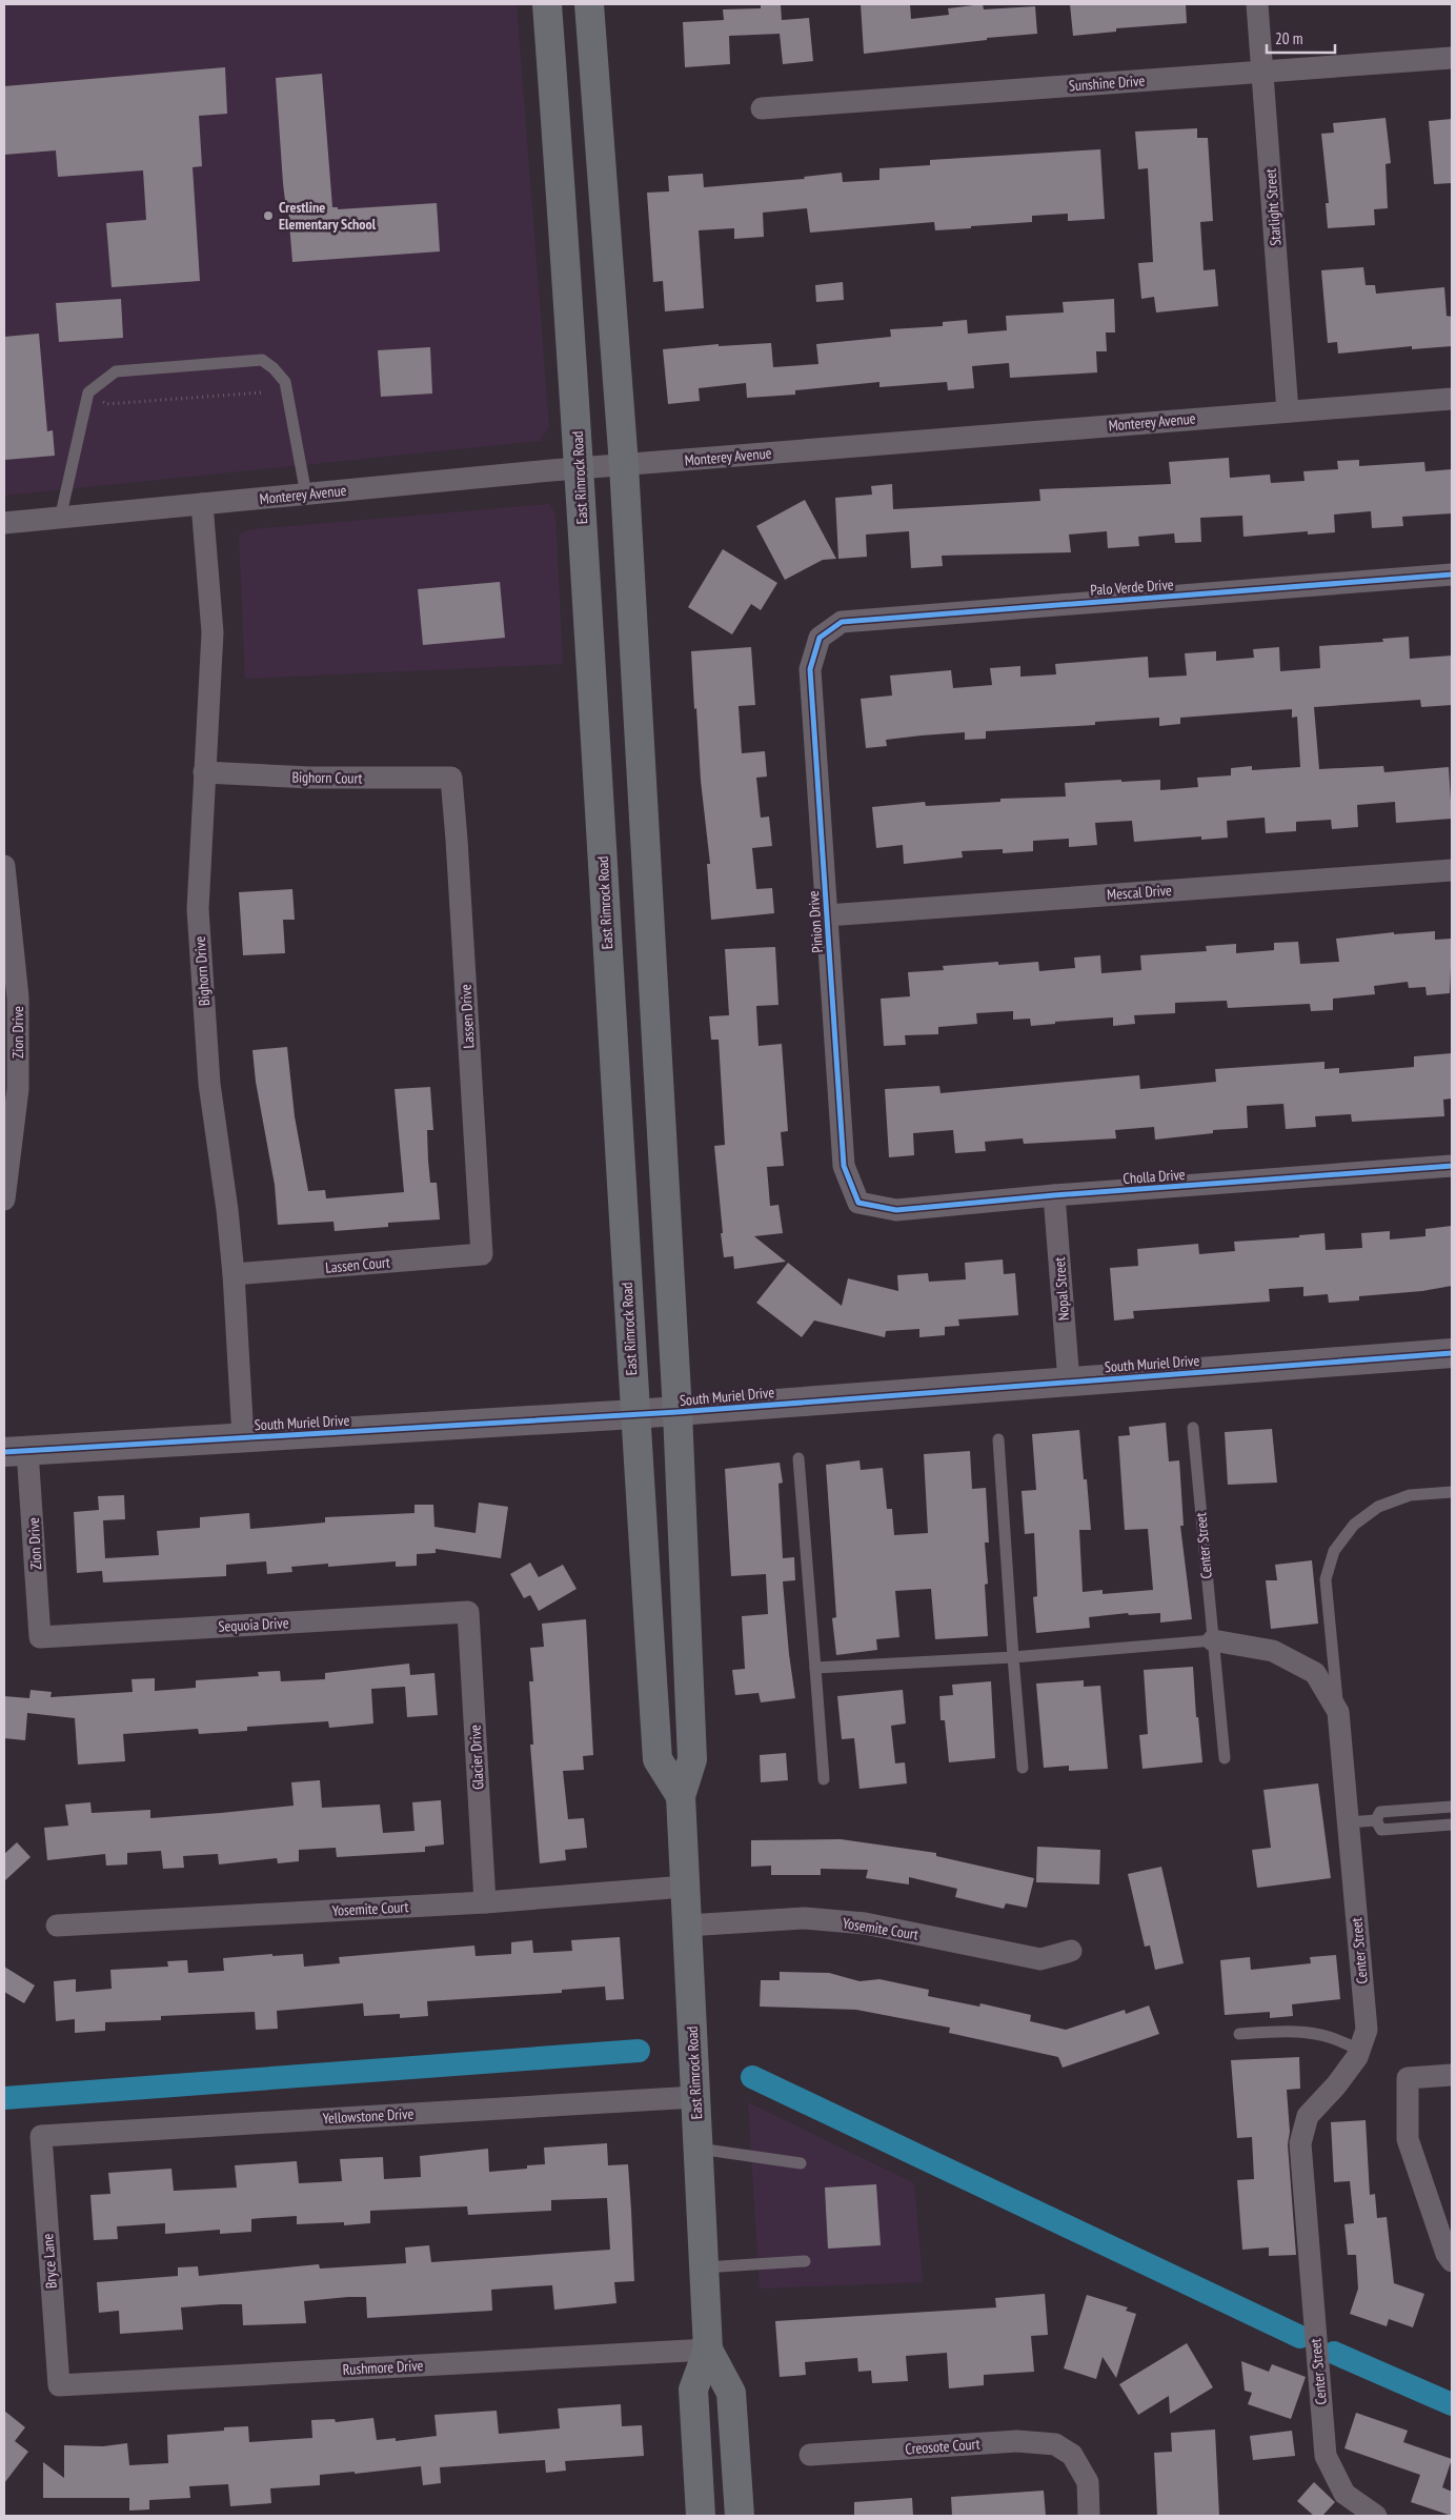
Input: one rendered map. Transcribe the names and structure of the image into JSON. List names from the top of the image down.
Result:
{
  "streets": {
    "main road": ["East Rimrock Road", "South Muriel Drive"],
    "street": [
      "Sunshine Drive",
      "Starlight Street",
      "Monterey Avenue",
      "Palo Verde Drive",
      "Bighorn Court",
      "Mescal Drive",
      "Pinion Drive",
      "Bighorn Drive",
      "Lassen Drive",
      "Zion Drive",
      "Cholla Drive",
      "Lassen Court",
      "Nopal Street",
      "Center Street",
      "Sequoia Drive",
      "Glacier Drive",
      "Yosemite Court",
      "Yellowstone Drive",
      "Bryce Lane",
      "Rushmore Drive",
      "Creosote Court"
    ]
  },
  "crossings": [
    ["Sunshine Drive", "Starlight Street"],
    ["Starlight Street", "Monterey Avenue"],
    ["Monterey Avenue", "East Rimrock Road"],
    ["Monterey Avenue", "Bighorn Drive"],
    ["East Rimrock Road", "South Muriel Drive"],
    ["East Rimrock Road", "Yosemite Court"],
    ["East Rimrock Road", "Yellowstone Drive"],
    ["East Rimrock Road", "Rushmore Drive"],
    ["Palo Verde Drive", "Pinion Drive"],
    ["Bighorn Court", "Bighorn Drive"],
    ["Bighorn Court", "Lassen Drive"],
    ["Mescal Drive", "Pinion Drive"],
    ["Pinion Drive", "Cholla Drive"],
    ["Bighorn Drive", "Lassen Court"],
    ["Bighorn Drive", "South Muriel Drive"],
    ["Lassen Drive", "Lassen Court"],
    ["Zion Drive", "South Muriel Drive"],
    ["Zion Drive", "Sequoia Drive"],
    ["Cholla Drive", "Nopal Street"],
    ["Nopal Street", "South Muriel Drive"],
    ["Sequoia Drive", "Glacier Drive"],
    ["Glacier Drive", "Yosemite Court"],
    ["Yellowstone Drive", "Bryce Lane"],
    ["Bryce Lane", "Rushmore Drive"]
  ],
  "places": ["Crestline Elementary School"],
  "scale_bar": "20 m"
}
